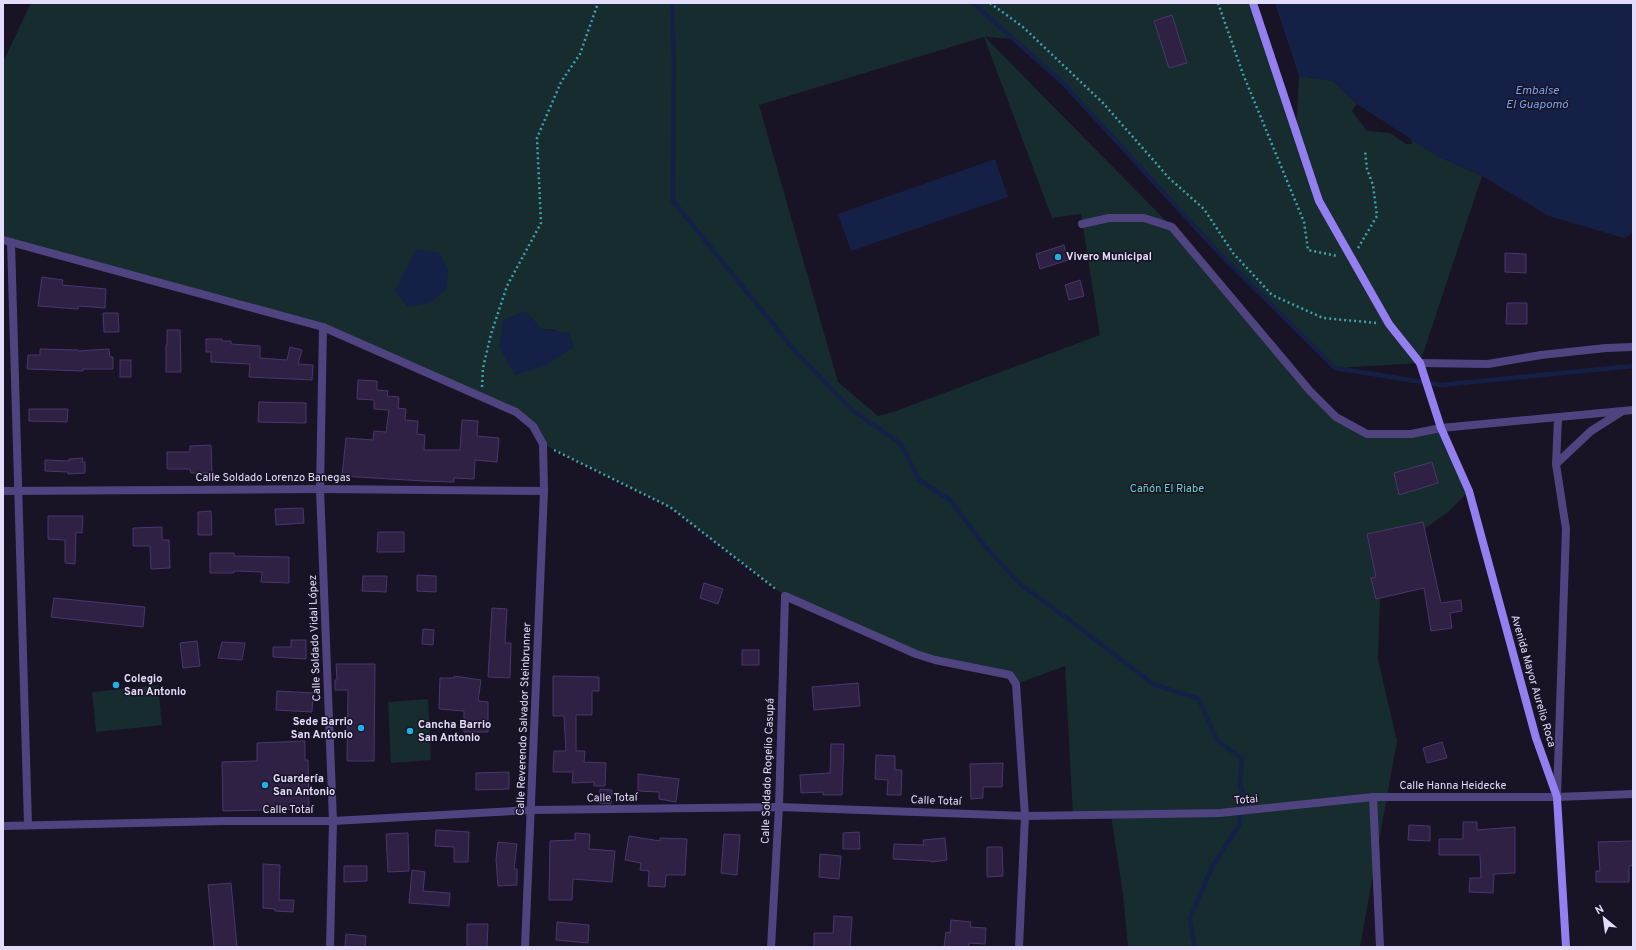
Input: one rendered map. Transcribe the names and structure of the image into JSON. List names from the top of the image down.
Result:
{
  "streets": {
    "main road": ["Avenida Mayor Aurelio Roca"],
    "street": [
      "Calle Soldado Lorenzo Banegas",
      "Calle Soldado Vidal López",
      "Calle Reverendo Salvador Steinbrunner",
      "Calle Soldado Rogelio Casupá",
      "Calle Hanna Heidecke",
      "Calle Totaí",
      "Totai"
    ]
  },
  "crossings": [
    ["Calle Soldado Lorenzo Banegas", "Calle Soldado Vidal López"],
    ["Calle Soldado Lorenzo Banegas", "Calle Reverendo Salvador Steinbrunner"],
    ["Calle Soldado Vidal López", "Calle Totaí"],
    ["Avenida Mayor Aurelio Roca", "Calle Hanna Heidecke"],
    ["Calle Reverendo Salvador Steinbrunner", "Calle Totaí"],
    ["Calle Soldado Rogelio Casupá", "Calle Totaí"],
    ["Calle Hanna Heidecke", "Totai"],
    ["Calle Totaí", "Totai"]
  ],
  "water": ["Embalse El Guapomó"],
  "parks": ["Cañón El Riabe"],
  "places": [
    "Vivero Municipal",
    "Colegio San Antonio",
    "Sede Barrio San Antonio",
    "Cancha Barrio San Antonio",
    "Guardería San Antonio"
  ],
  "north": "top left"
}
